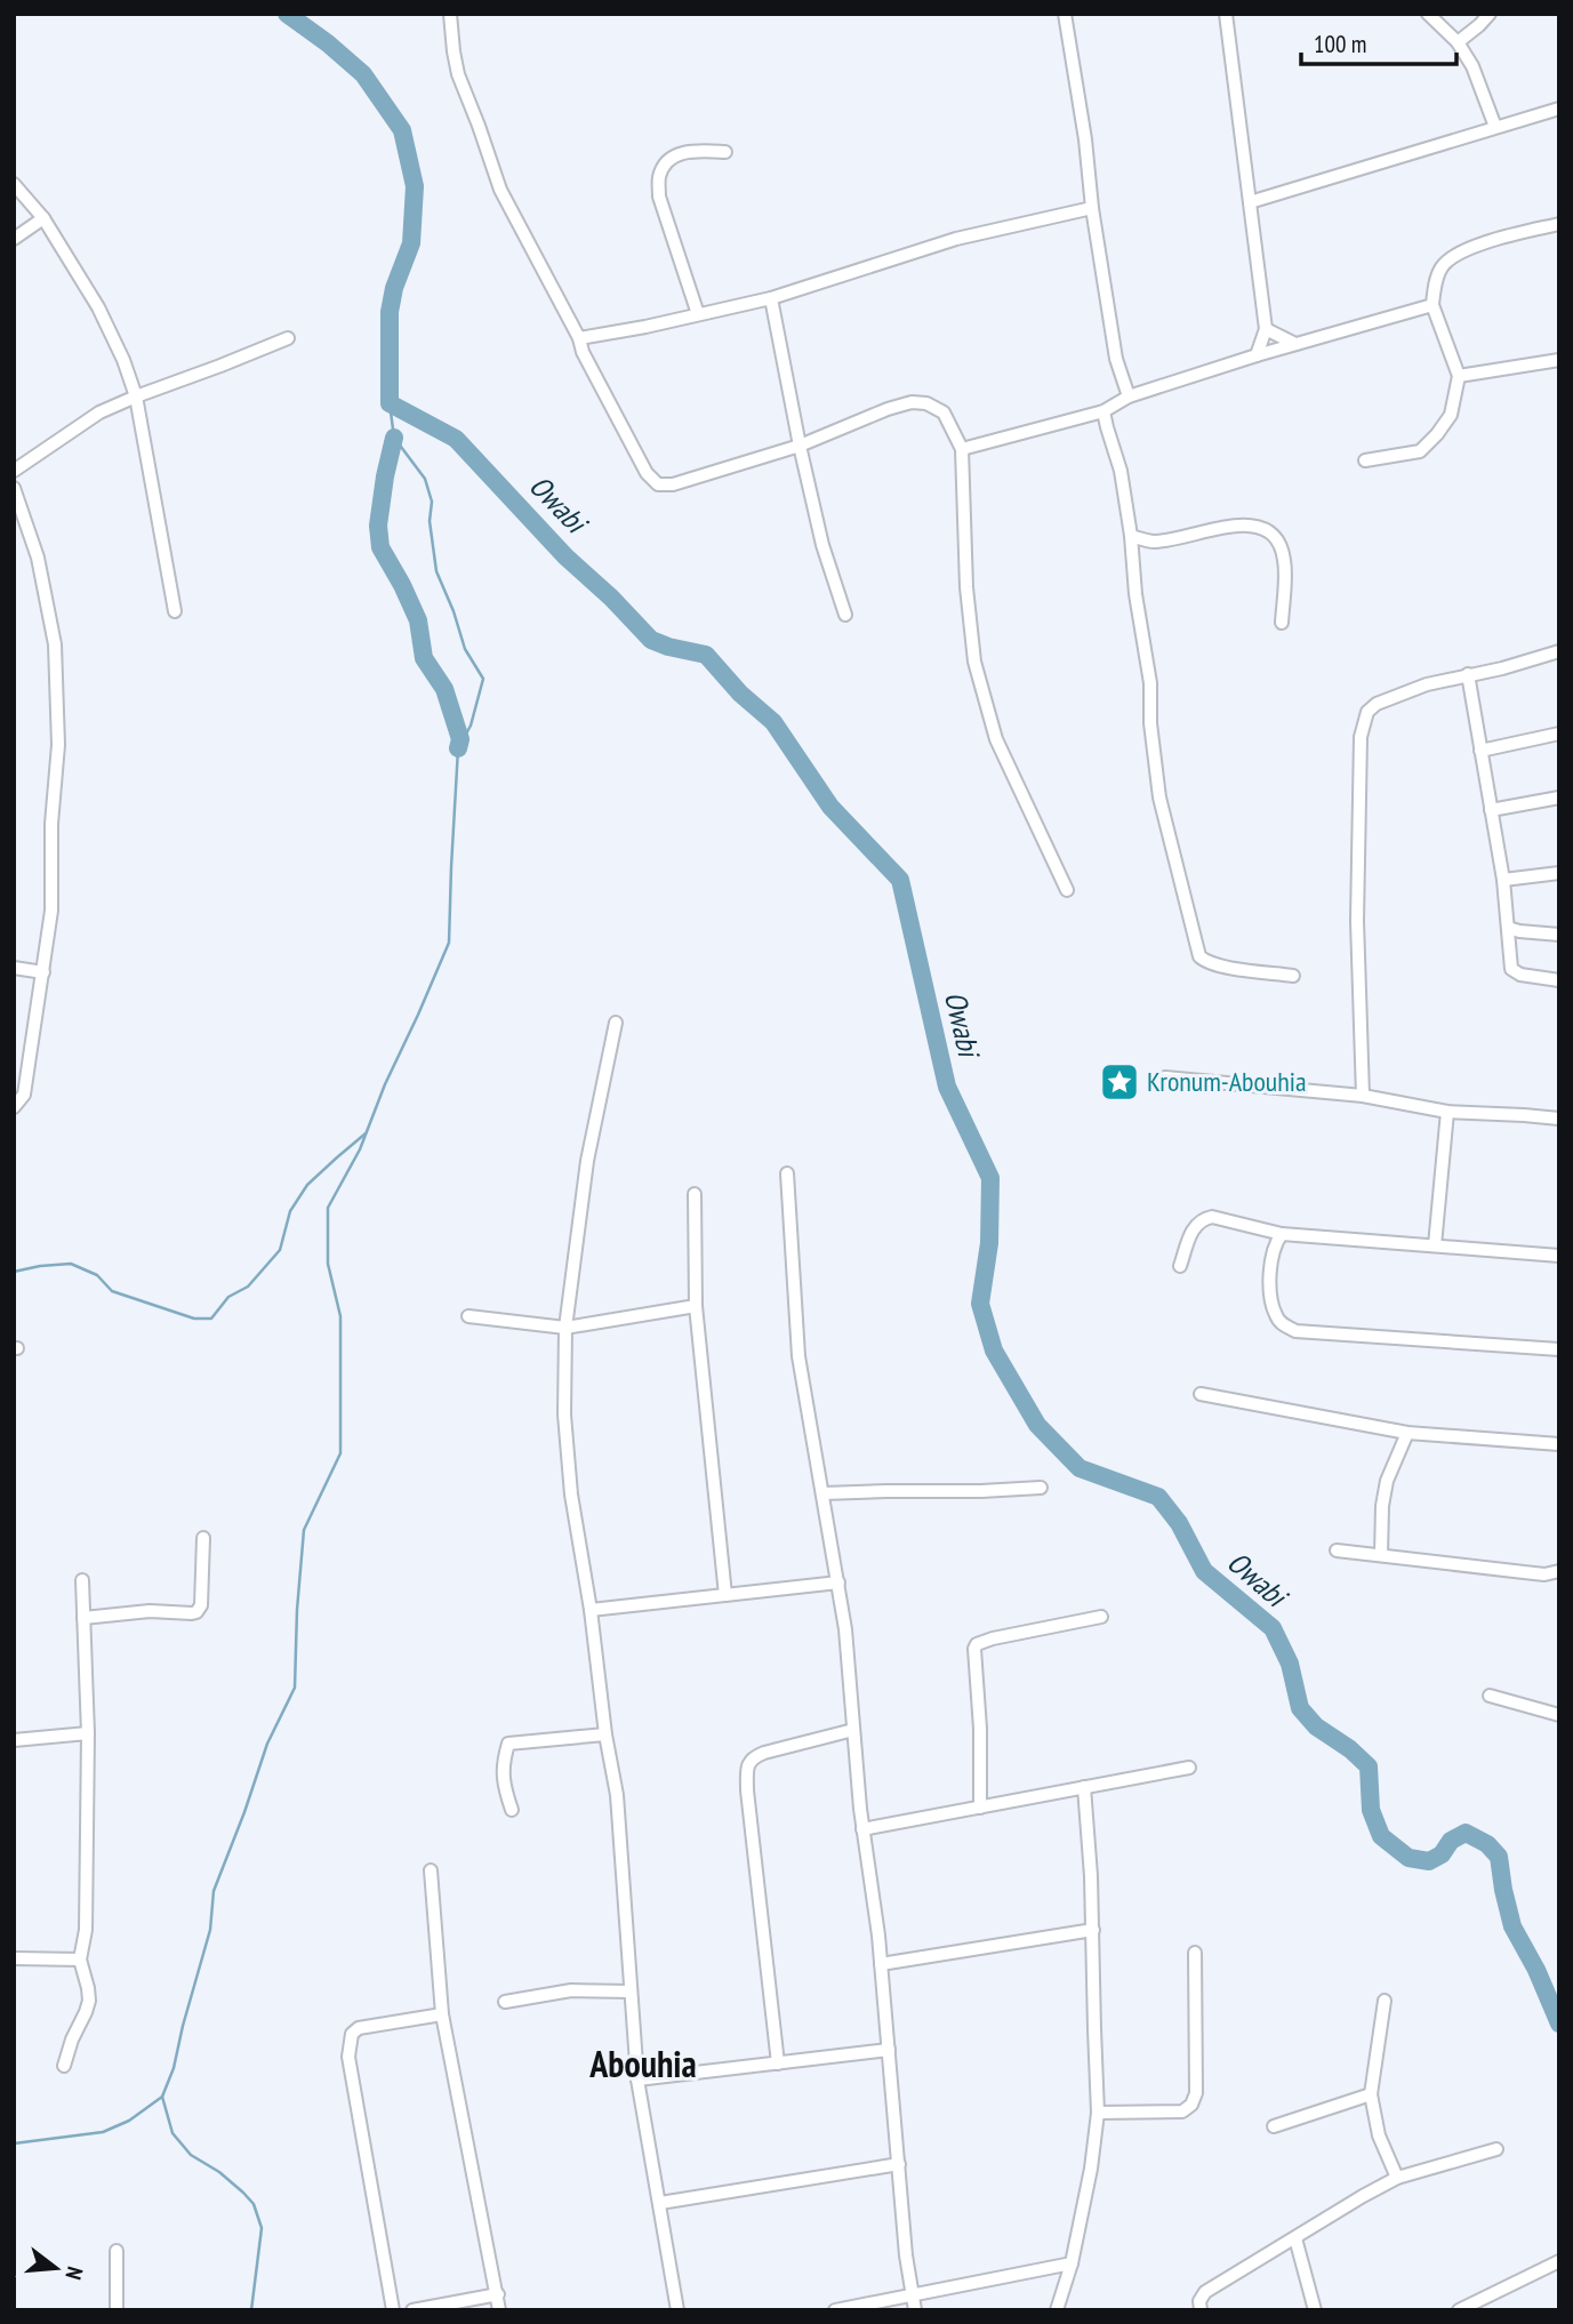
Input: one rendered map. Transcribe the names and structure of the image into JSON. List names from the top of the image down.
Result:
{
  "districts": ["Abouhia"],
  "water": ["Owabi"],
  "places": {
    "place": ["Kronum-Abouhia"]
  },
  "scale_bar": "100 m",
  "north": "right"
}
